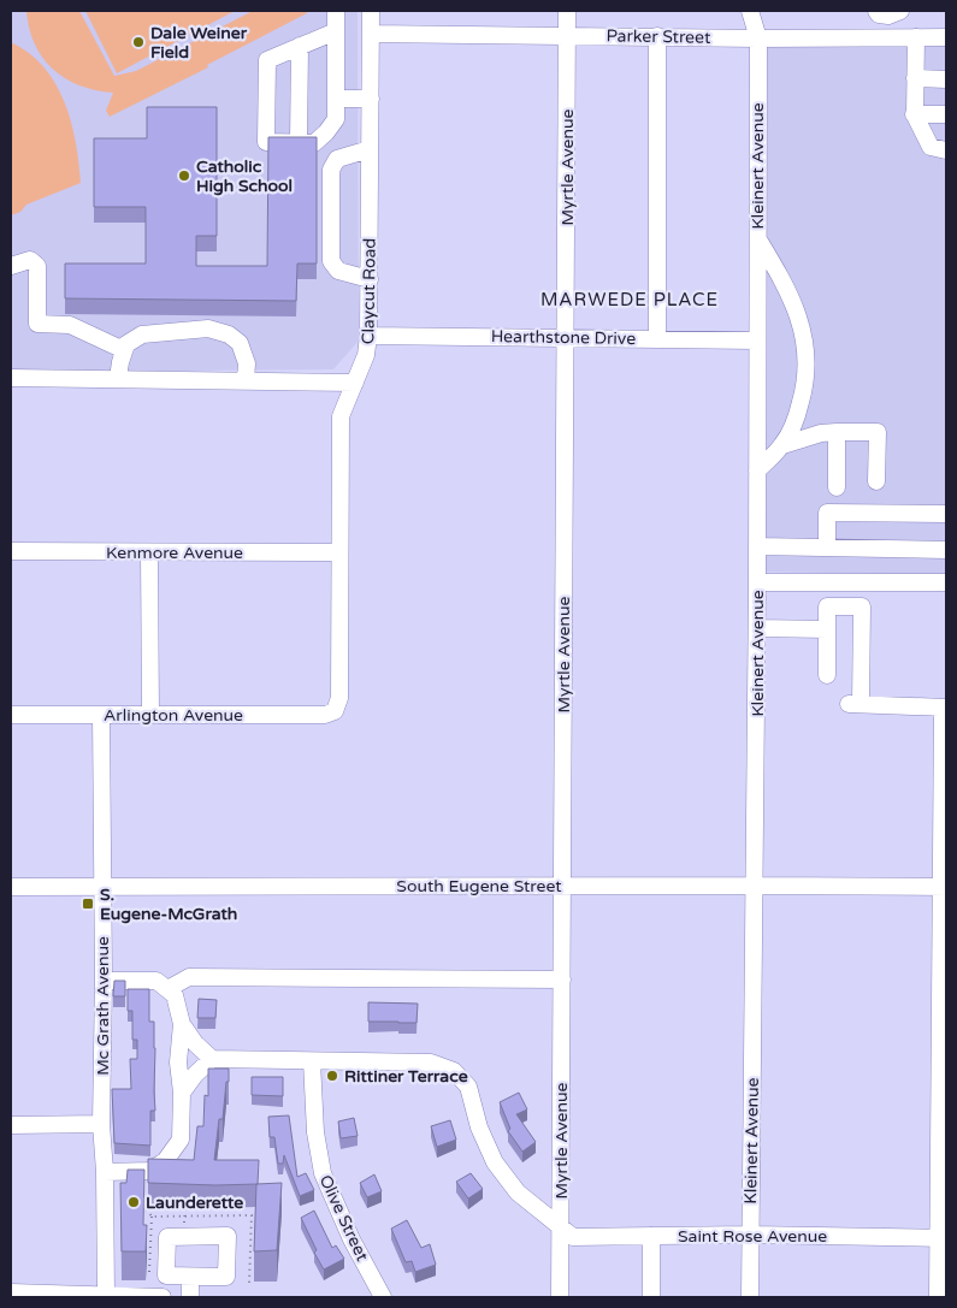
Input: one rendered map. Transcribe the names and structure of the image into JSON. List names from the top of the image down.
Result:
{
  "streets": {
    "street": [
      "Parker Street",
      "Kleinert Avenue",
      "Myrtle Avenue",
      "Claycut Road",
      "Hearthstone Drive",
      "Kenmore Avenue",
      "Arlington Avenue",
      "South Eugene Street",
      "Mc Grath Avenue",
      "Olive Street",
      "Saint Rose Avenue"
    ]
  },
  "crossings": [
    ["Parker Street", "Kleinert Avenue"],
    ["Parker Street", "Myrtle Avenue"],
    ["Parker Street", "Claycut Road"],
    ["Kleinert Avenue", "Hearthstone Drive"],
    ["Kleinert Avenue", "South Eugene Street"],
    ["Kleinert Avenue", "Saint Rose Avenue"],
    ["Myrtle Avenue", "Hearthstone Drive"],
    ["Myrtle Avenue", "South Eugene Street"],
    ["Myrtle Avenue", "Saint Rose Avenue"],
    ["Claycut Road", "Hearthstone Drive"],
    ["Claycut Road", "Kenmore Avenue"],
    ["Claycut Road", "Arlington Avenue"],
    ["Arlington Avenue", "Mc Grath Avenue"],
    ["South Eugene Street", "Mc Grath Avenue"]
  ],
  "districts": ["MARWEDE PLACE"],
  "places": {
    "other": [
      "Dale Weiner Field",
      "Catholic High School",
      "Rittiner Terrace",
      "Launderette"
    ],
    "transit": ["S. Eugene-McGrath"]
  }
}
